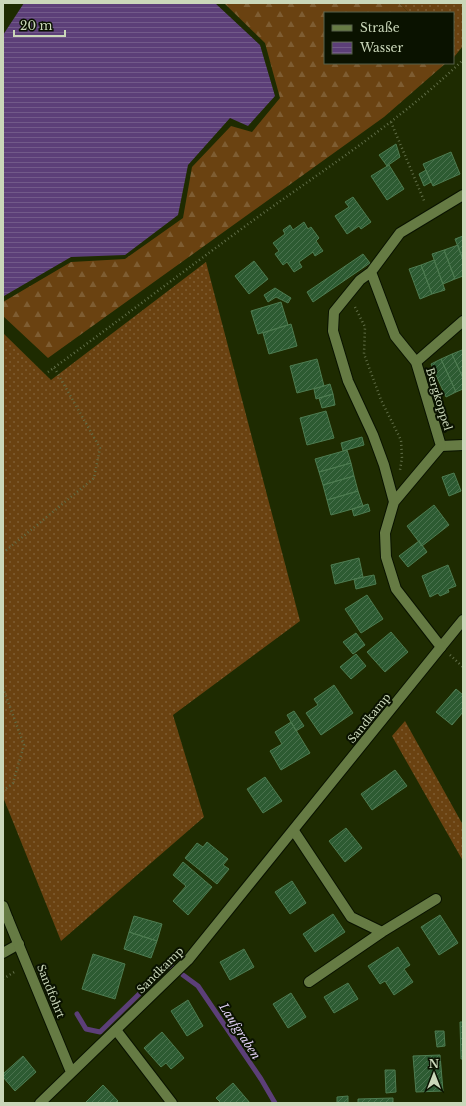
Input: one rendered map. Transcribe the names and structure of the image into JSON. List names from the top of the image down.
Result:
{
  "streets": {
    "street": ["Bergkoppel", "Sandkamp", "Sandfohrt"]
  },
  "crossings": [
    ["Bergkoppel", "Sandkamp"],
    ["Sandkamp", "Sandfohrt"]
  ],
  "water": ["Laufgraben"],
  "legend": ["Straße", "Wasser"],
  "scale_bar": "20 m",
  "north": "top"
}
